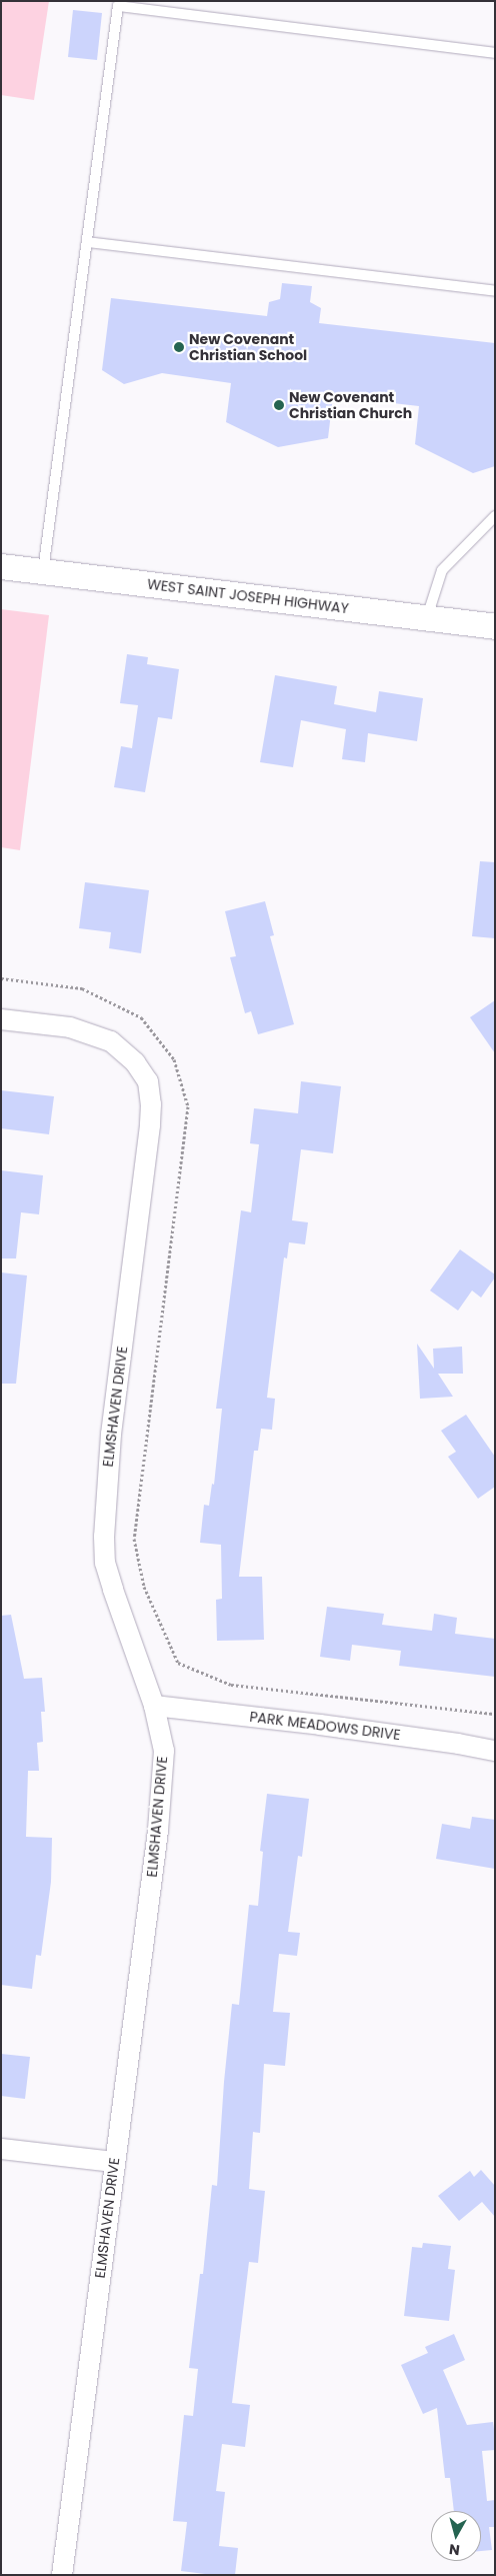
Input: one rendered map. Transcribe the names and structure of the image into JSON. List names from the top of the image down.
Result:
{
  "streets": {
    "street": ["WEST SAINT JOSEPH HIGHWAY", "ELMSHAVEN DRIVE", "PARK MEADOWS DRIVE"]
  },
  "crossings": [
    ["ELMSHAVEN DRIVE", "PARK MEADOWS DRIVE"]
  ],
  "places": ["New Covenant Christian School", "New Covenant Christian Church"],
  "north": "bottom"
}
